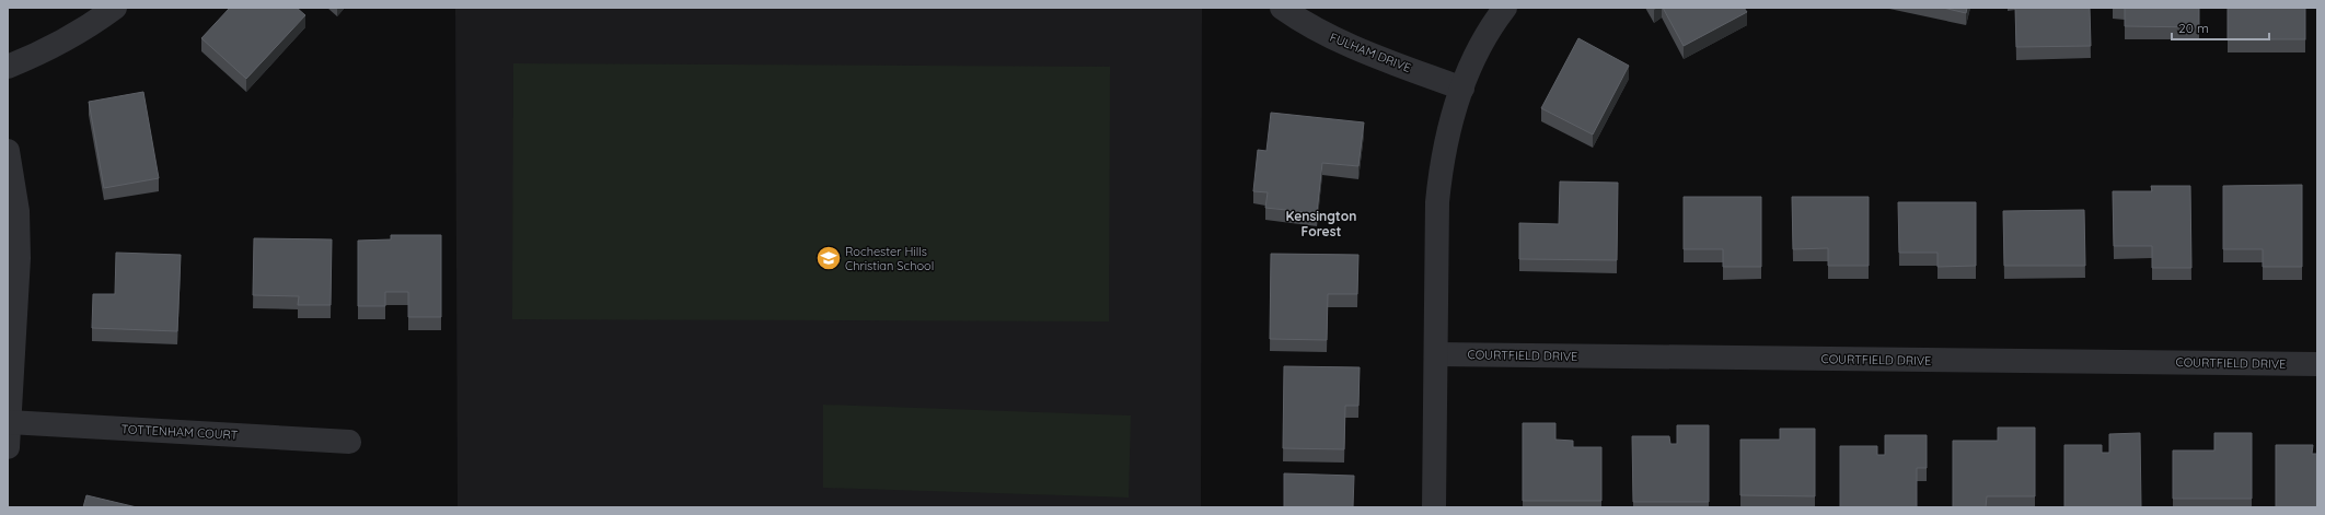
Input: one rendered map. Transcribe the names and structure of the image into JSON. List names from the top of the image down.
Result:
{
  "streets": {
    "street": ["FULHAM DRIVE", "COURTFIELD DRIVE", "TOTTENHAM COURT"]
  },
  "districts": ["Kensington Forest"],
  "places": {
    "school or university": ["Rochester Hills Christian School"]
  },
  "scale_bar": "20 m"
}
